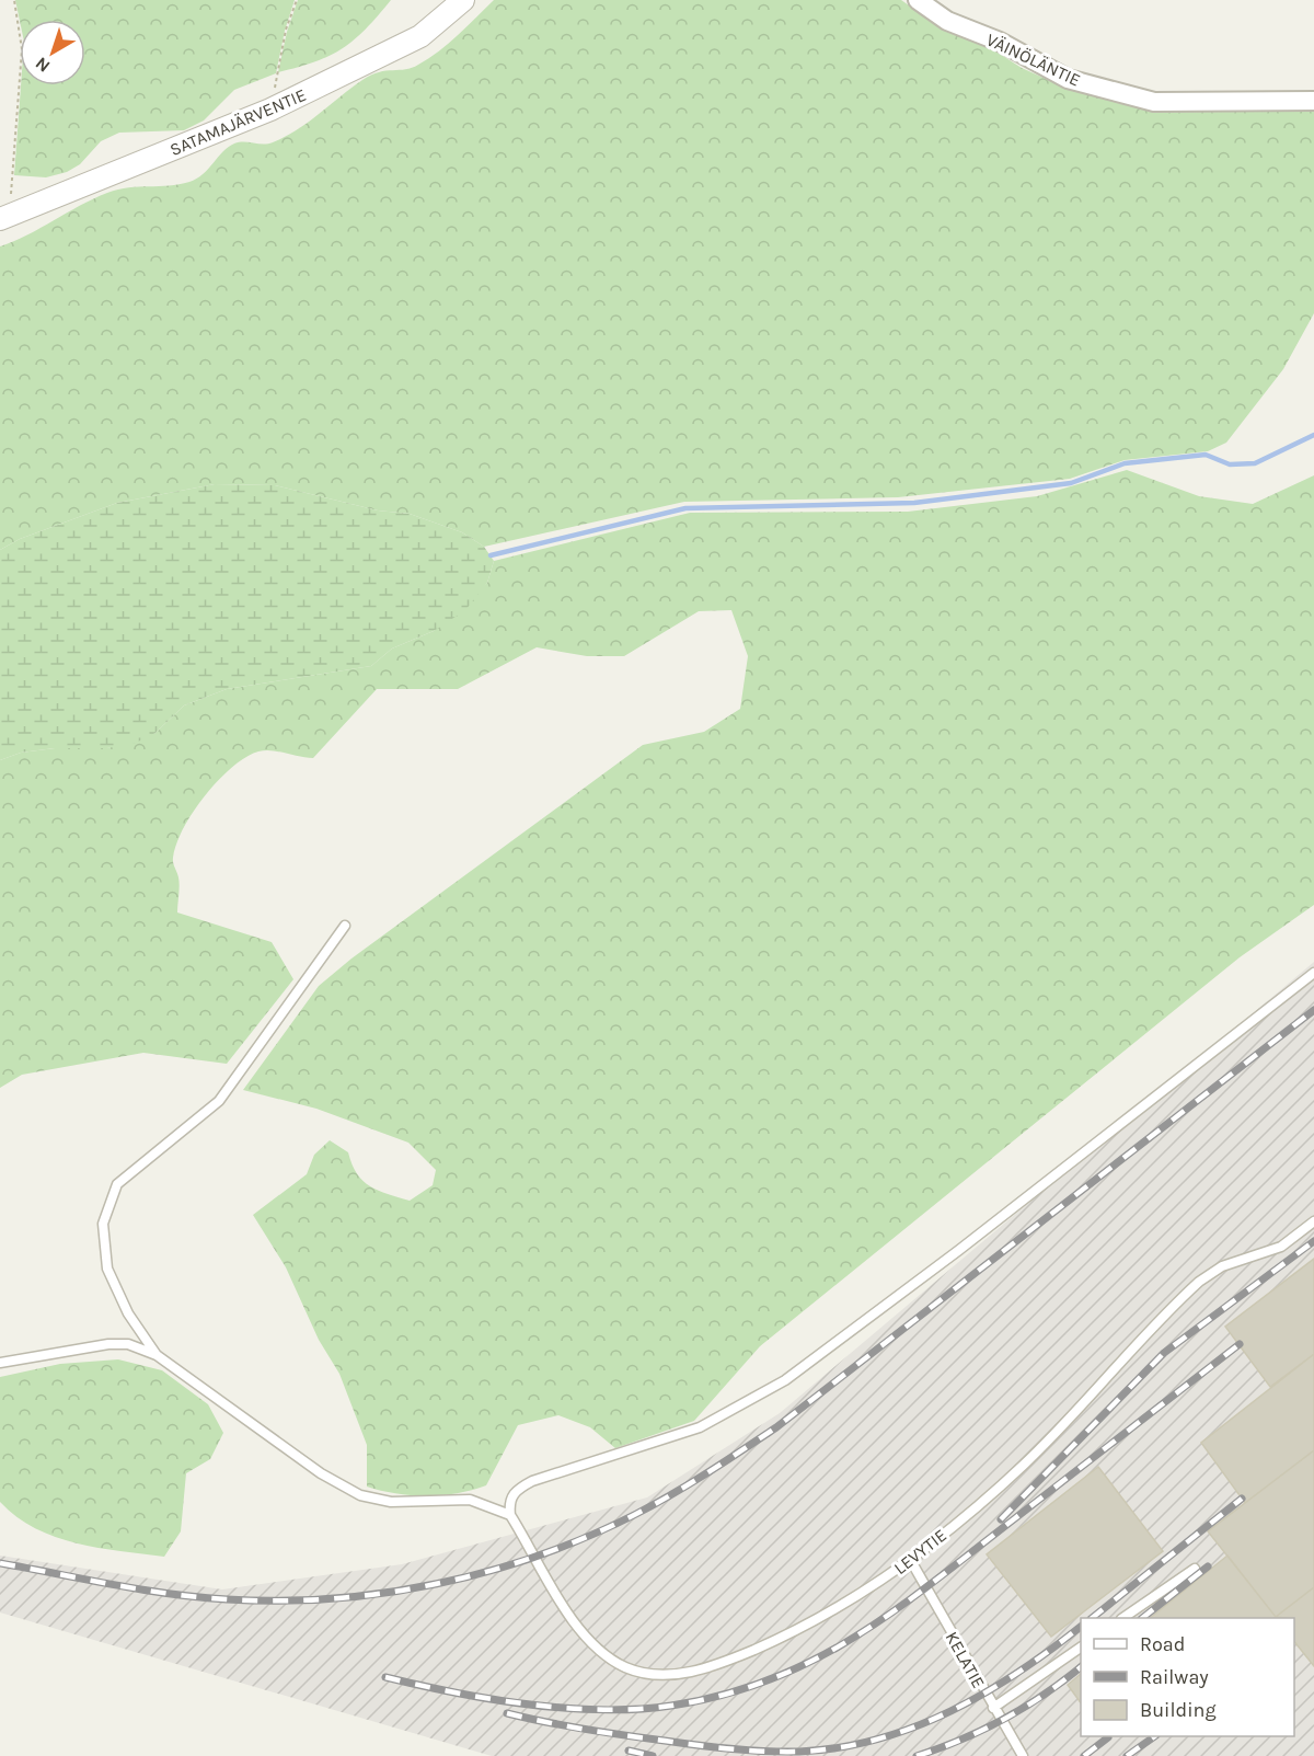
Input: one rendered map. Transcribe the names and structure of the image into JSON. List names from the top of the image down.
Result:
{
  "streets": {
    "street": ["VÄINÖLÄNTIE", "SATAMAJÄRVENTIE"],
    "lane": ["LEVYTIE", "KELATIE"]
  },
  "crossings": [
    ["LEVYTIE", "KELATIE"]
  ],
  "legend": ["Road", "Railway", "Building"],
  "north": "bottom left"
}
